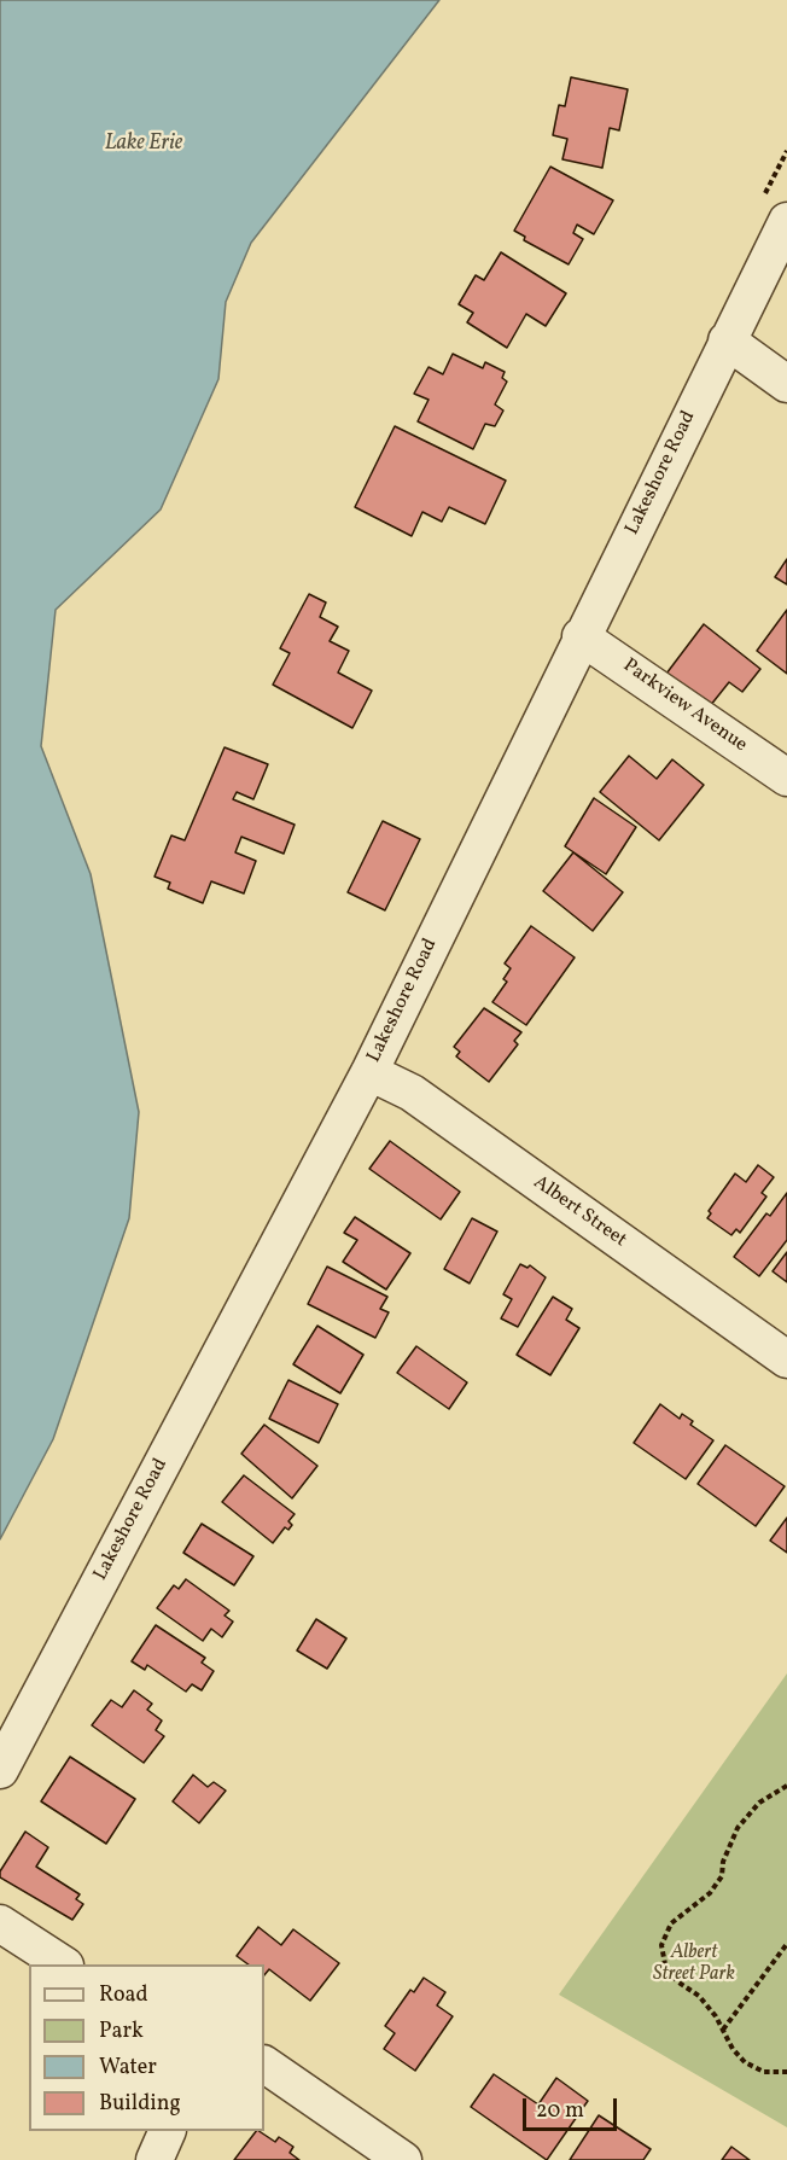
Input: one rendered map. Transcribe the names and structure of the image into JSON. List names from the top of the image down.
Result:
{
  "streets": {
    "street": ["Lakeshore Road", "Parkview Avenue", "Albert Street"]
  },
  "crossings": [
    ["Lakeshore Road", "Parkview Avenue"],
    ["Lakeshore Road", "Albert Street"]
  ],
  "water": ["Lake Erie"],
  "parks": ["Albert Street Park"],
  "legend": [
    "Road",
    "Park",
    "Water",
    "Building"
  ],
  "scale_bar": "20 m"
}
